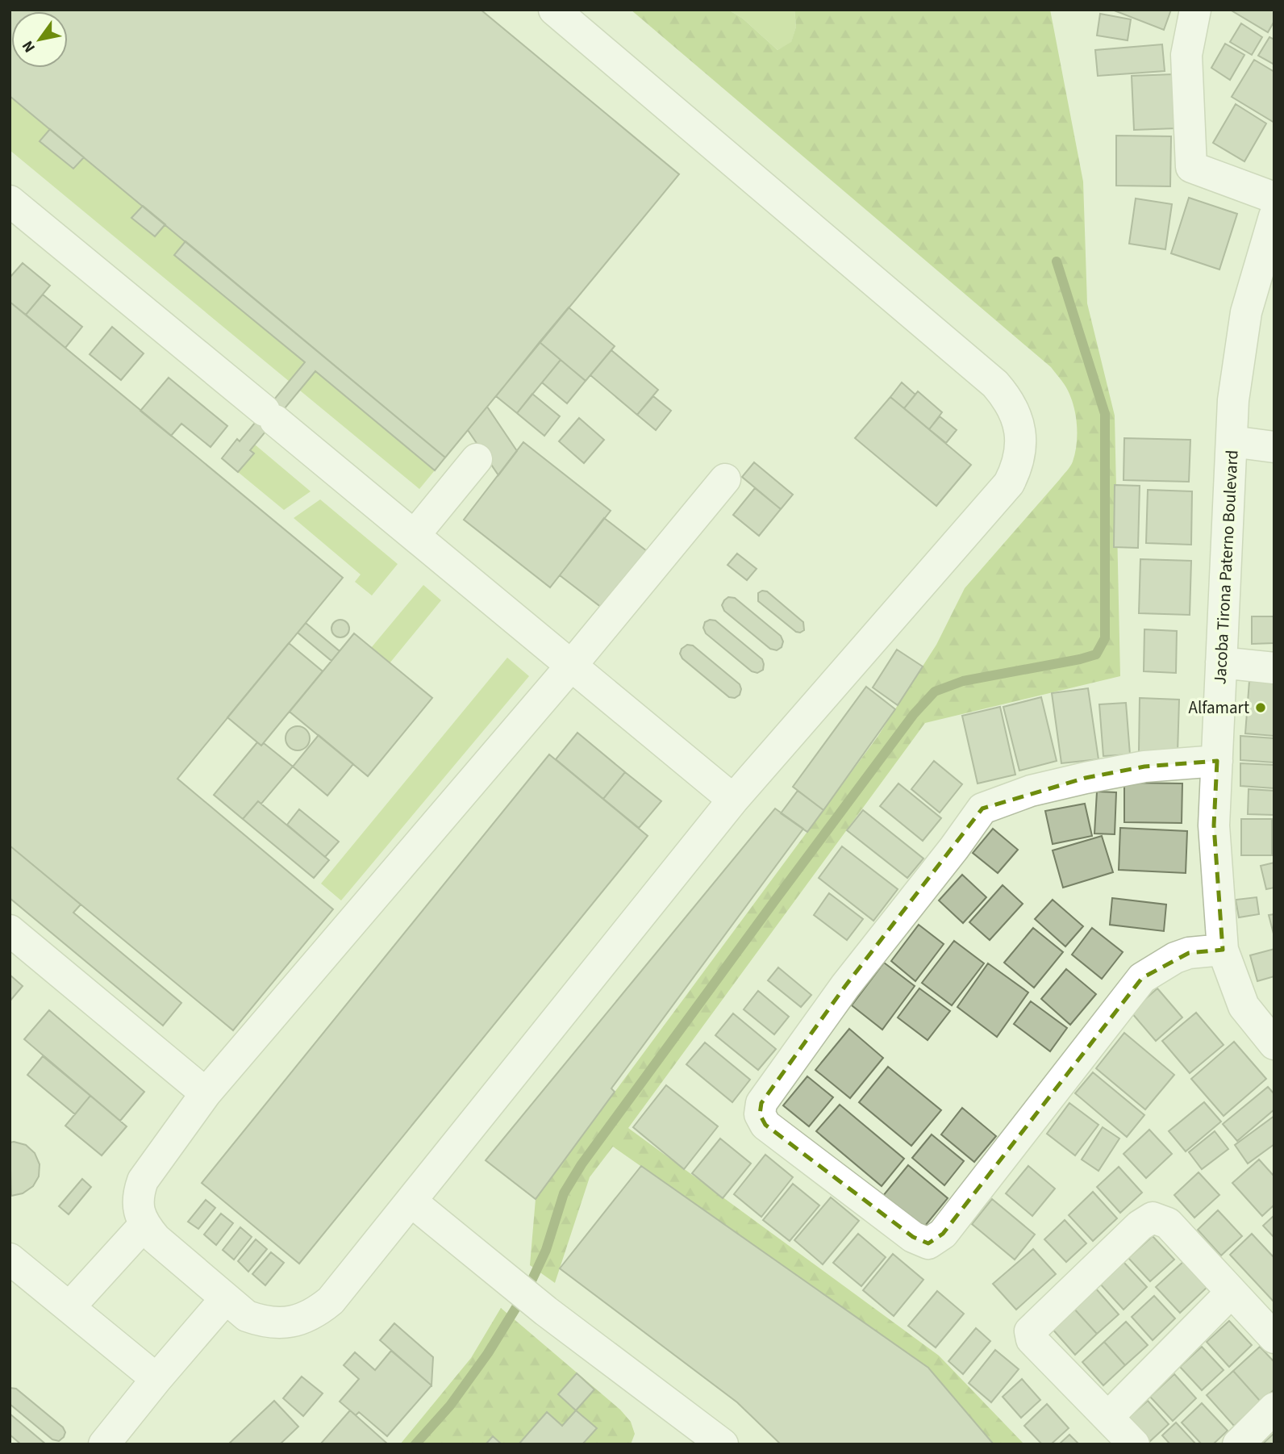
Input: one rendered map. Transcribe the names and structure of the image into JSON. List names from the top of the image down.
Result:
{
  "streets": {
    "street": ["Jacoba Tirona Paterno Boulevard"]
  },
  "places": ["Alfamart"],
  "north": "bottom left"
}
